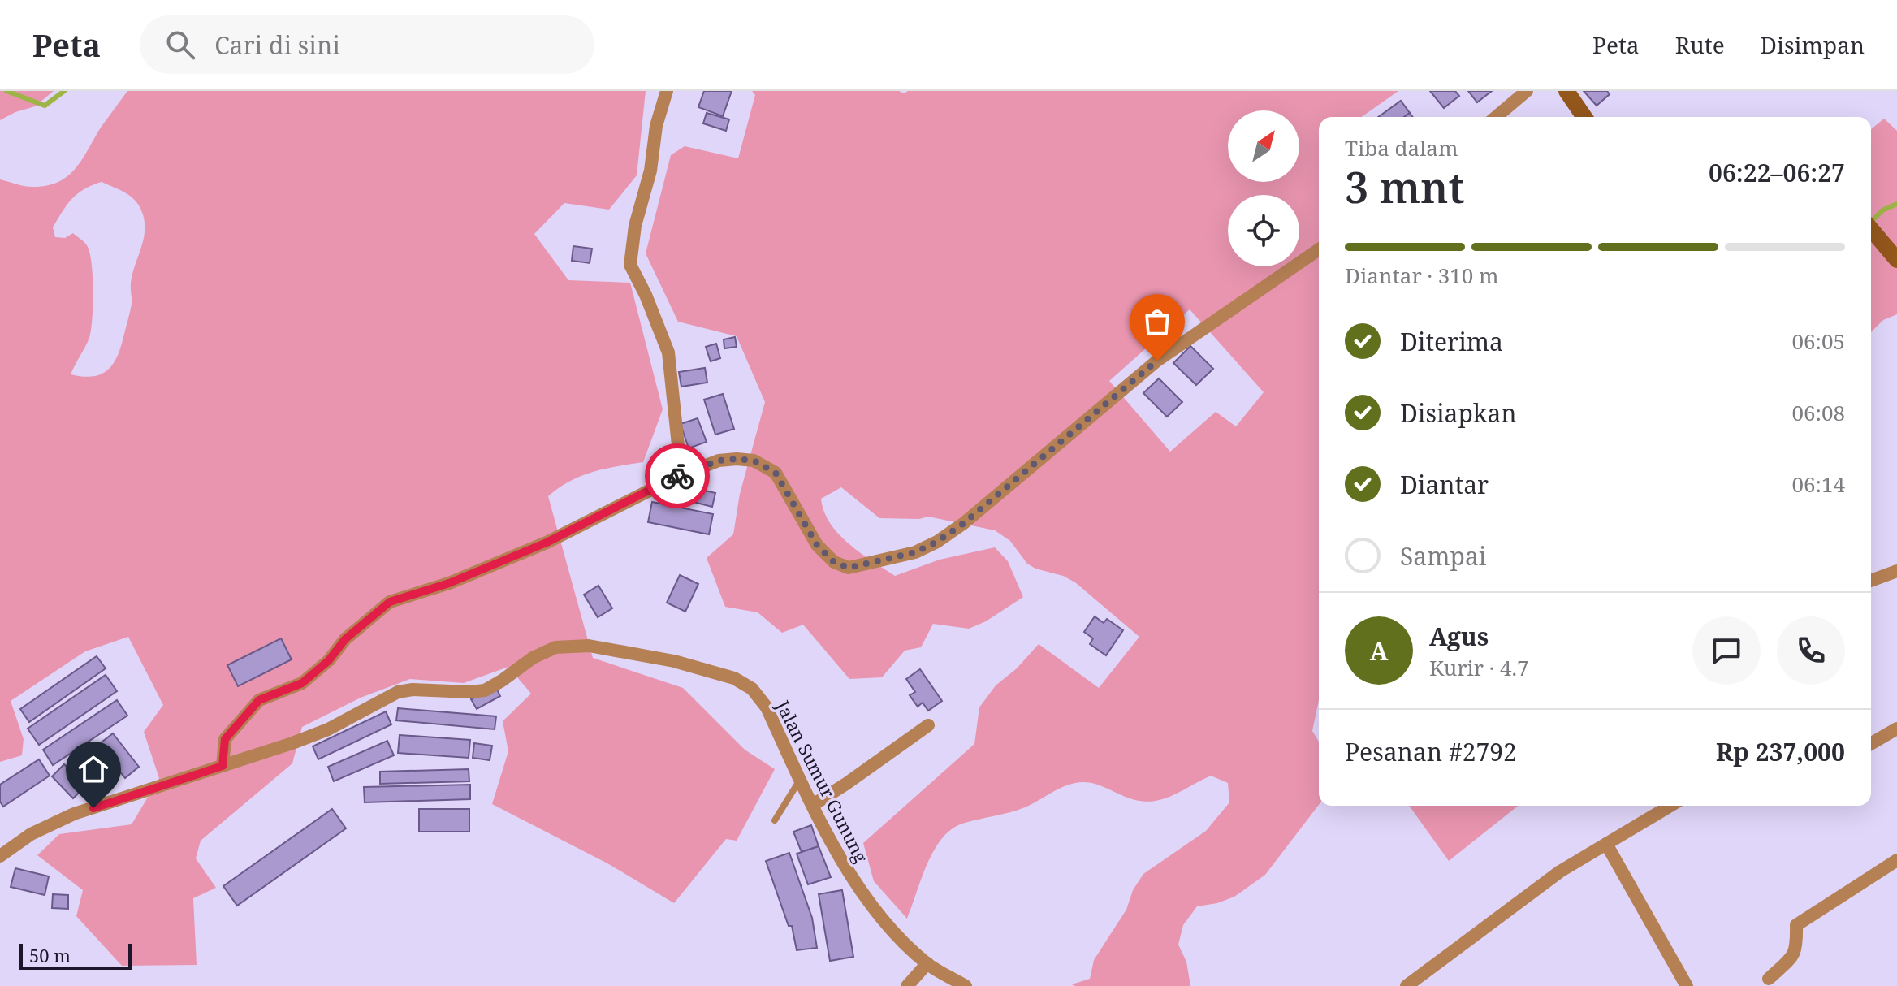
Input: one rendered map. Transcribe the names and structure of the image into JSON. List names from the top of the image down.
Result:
{
  "streets": {
    "street": ["Jalan Sumur Gunung"]
  },
  "scale_bar": "50 m",
  "north": "top right",
  "page": {
    "header": "Peta",
    "search": "Cari di sini",
    "nav": ["Peta", "Rute", "Disimpan"],
    "heading": ["3 mnt", "Tiba dalam", "06:22–06:27"],
    "panel": [
      "Agus",
      "Kurir · 4.7",
      "Pesanan #2792",
      "Rp 237,000"
    ],
    "bar": "Diantar · 310 m",
    "list": [
      ["Diterima", "06:05"],
      ["Disiapkan", "06:08"],
      ["Diantar", "06:14"],
      "Sampai"
    ],
    "round": "A",
    "scale": "50 m"
  }
}
